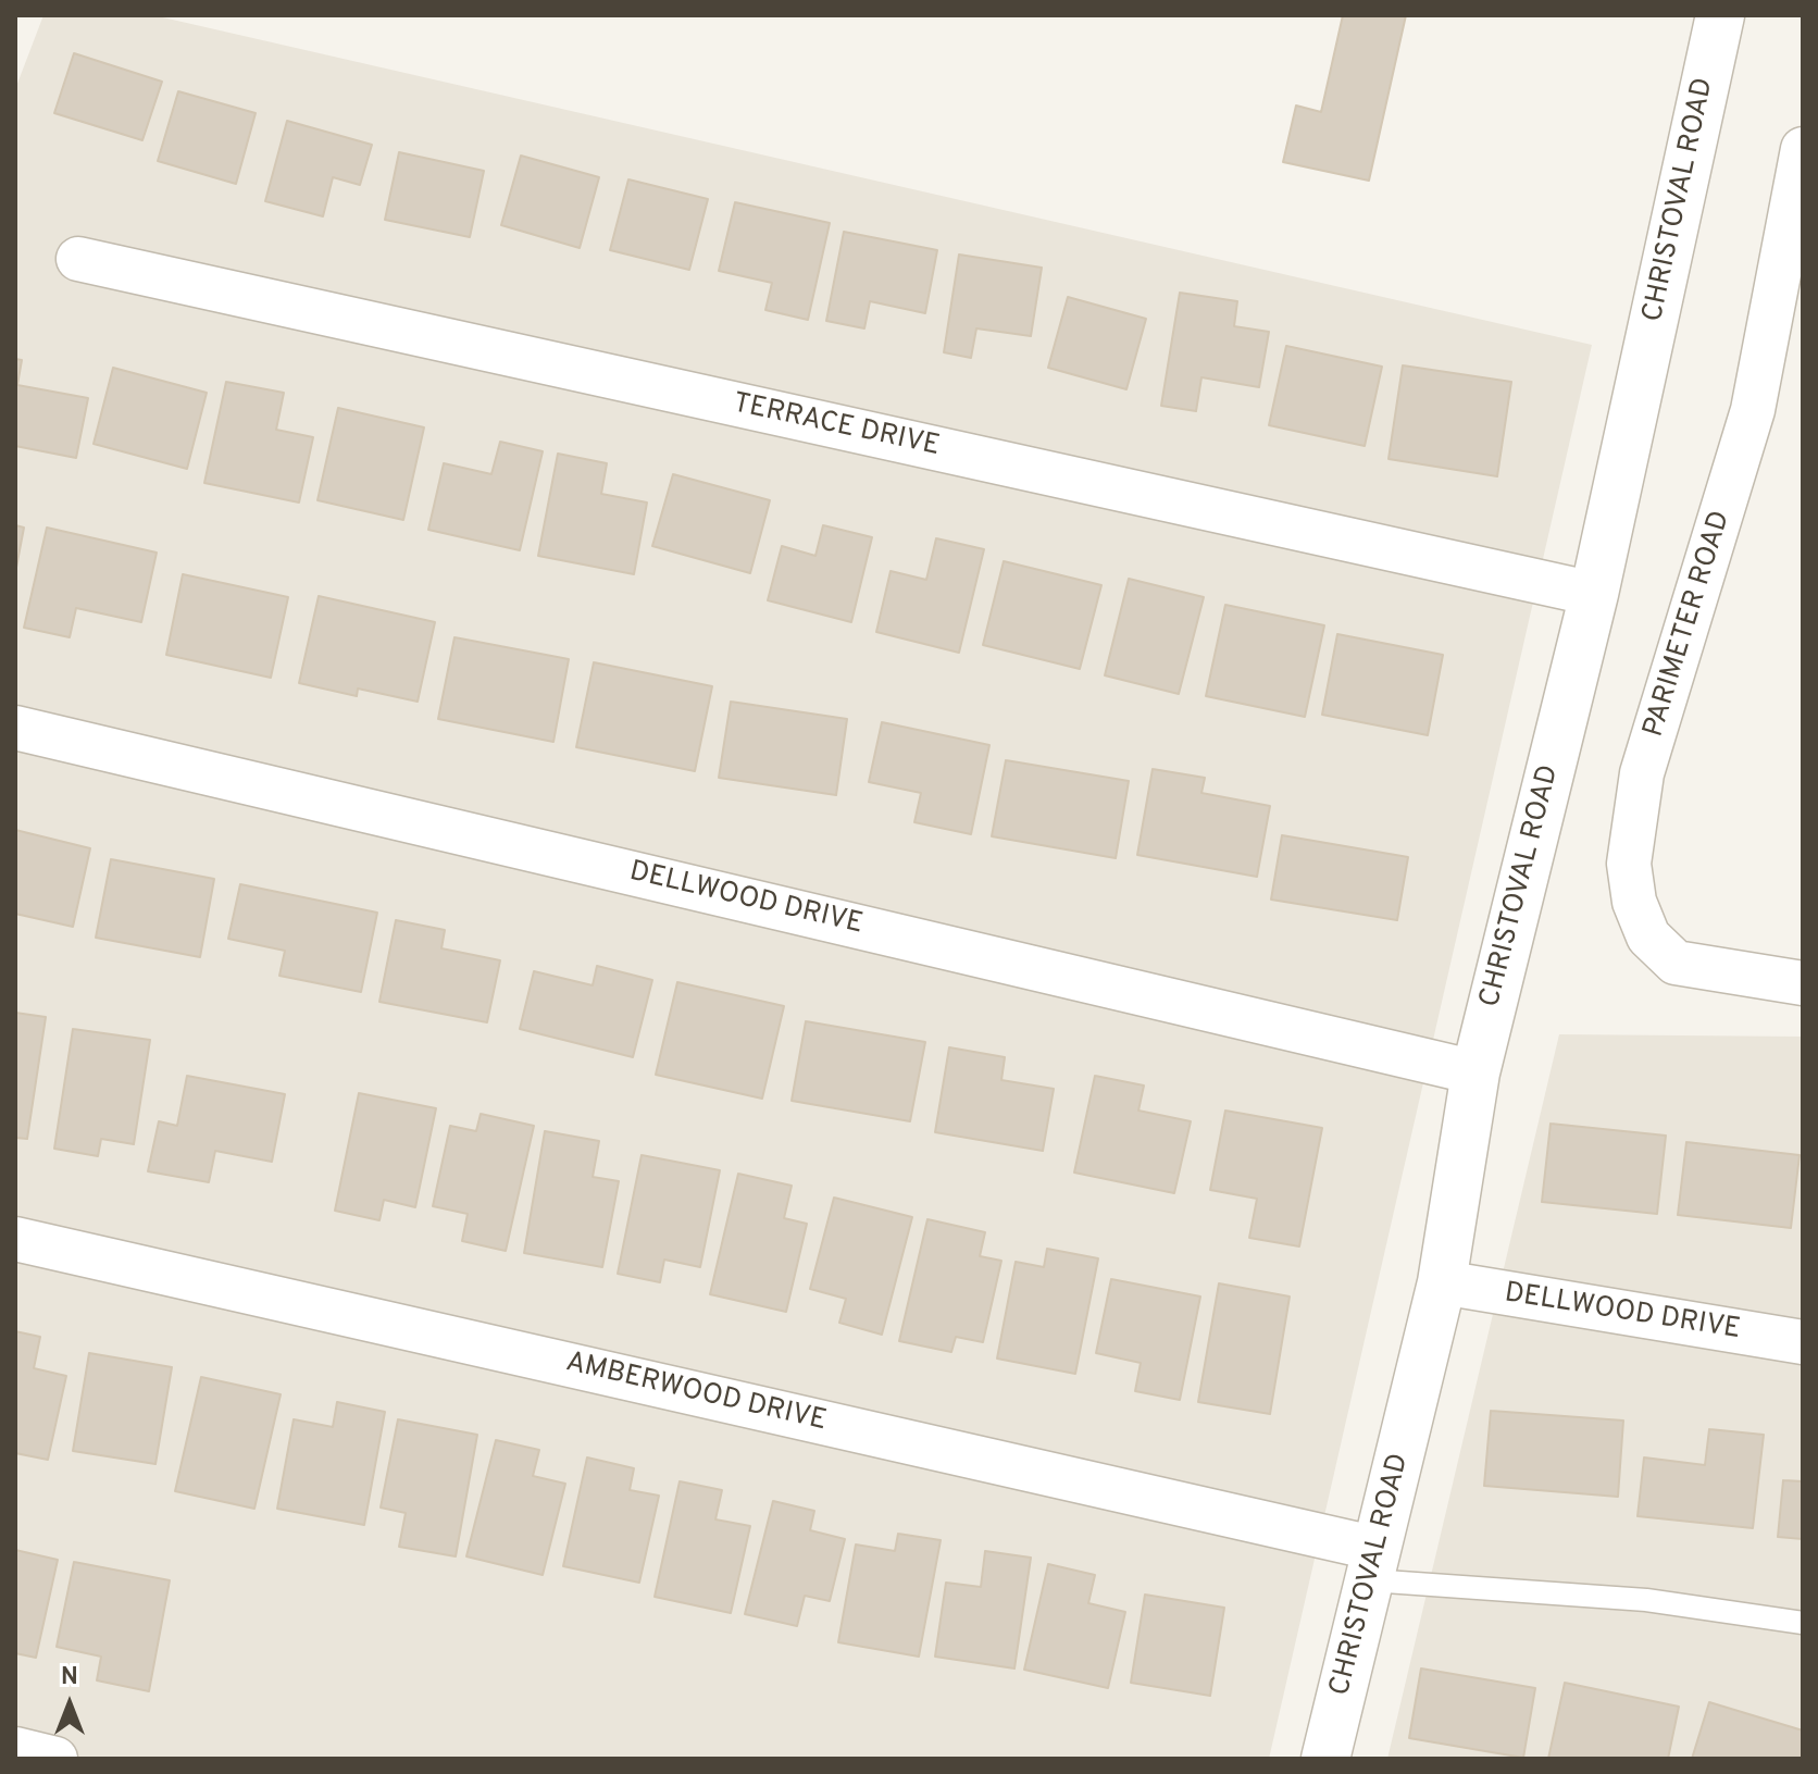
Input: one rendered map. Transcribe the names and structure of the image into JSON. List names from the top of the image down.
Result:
{
  "streets": {
    "street": [
      "CHRISTOVAL ROAD",
      "TERRACE DRIVE",
      "PARIMETER ROAD",
      "DELLWOOD DRIVE",
      "AMBERWOOD DRIVE"
    ]
  },
  "crossings": [
    ["CHRISTOVAL ROAD", "TERRACE DRIVE"],
    ["CHRISTOVAL ROAD", "DELLWOOD DRIVE"],
    ["CHRISTOVAL ROAD", "AMBERWOOD DRIVE"]
  ],
  "north": "top"
}
